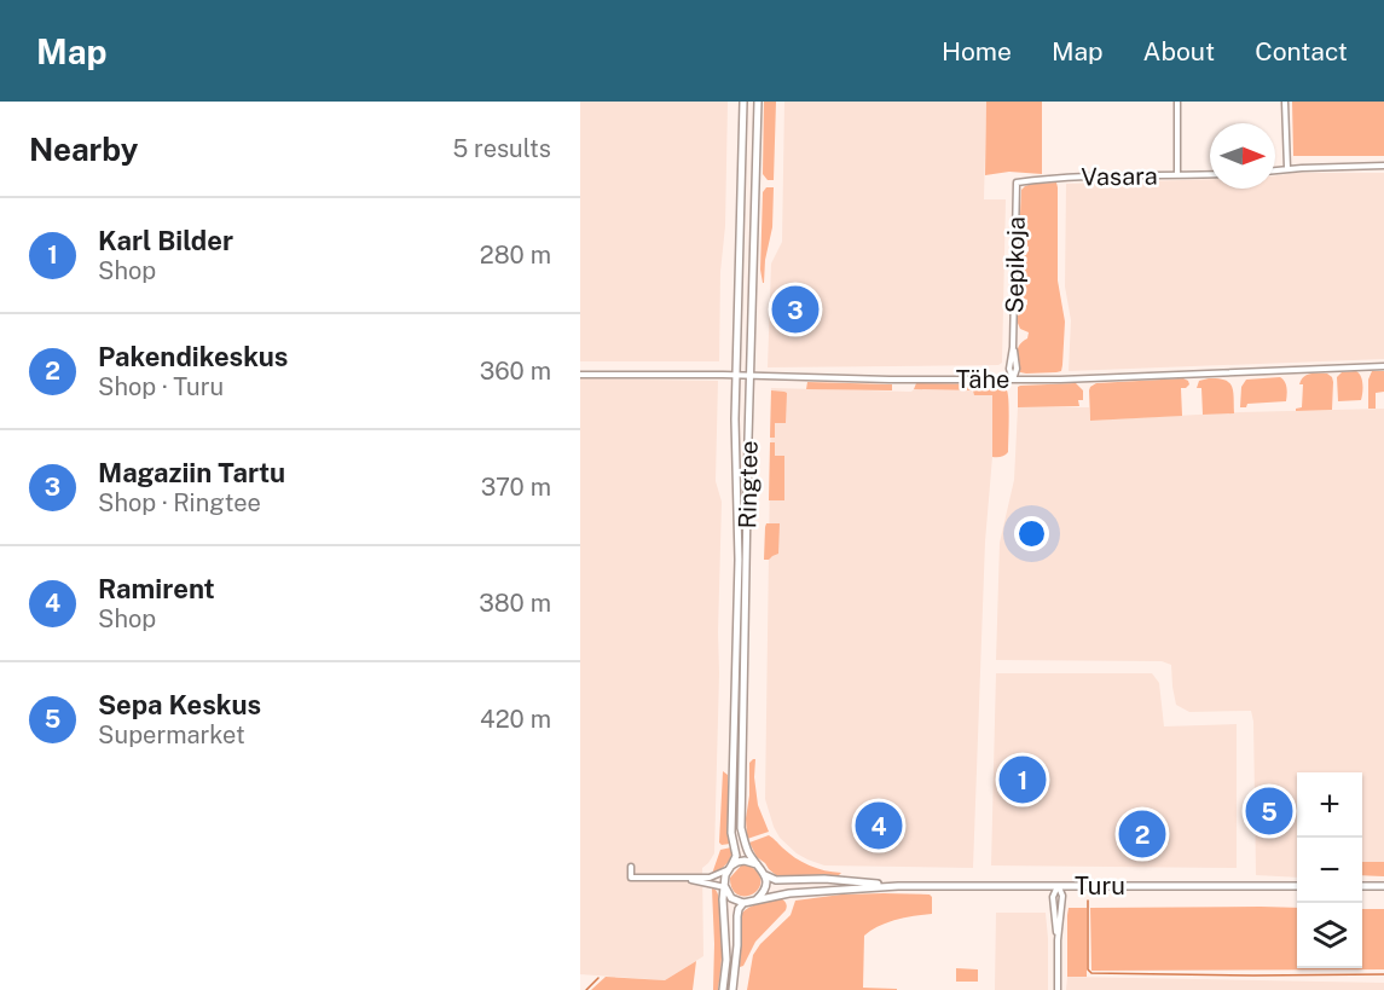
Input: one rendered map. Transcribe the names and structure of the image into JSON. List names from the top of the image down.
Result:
{
  "streets": {
    "main road": ["Ringtee", "Turu"],
    "street": ["Vasara", "Sepikoja", "Tähe"]
  },
  "crossings": [
    ["Vasara", "Sepikoja"],
    ["Sepikoja", "Tähe"],
    ["Tähe", "Ringtee"],
    ["Ringtee", "Turu"]
  ],
  "north": "right",
  "page": {
    "header": "Map",
    "nav": [
      "Home",
      "Map",
      "About",
      "Contact"
    ],
    "heading": ["Nearby", "5 results"],
    "list": [
      {
        "mark": "1",
        "name": "Karl Bilder",
        "note": "Shop",
        "value": "280 m"
      },
      {
        "mark": "2",
        "name": "Pakendikeskus",
        "note": "Shop · Turu",
        "value": "360 m"
      },
      {
        "mark": "3",
        "name": "Magaziin Tartu",
        "note": "Shop · Ringtee",
        "value": "370 m"
      },
      {
        "mark": "4",
        "name": "Ramirent",
        "note": "Shop",
        "value": "380 m"
      },
      {
        "mark": "5",
        "name": "Sepa Keskus",
        "note": "Supermarket",
        "value": "420 m"
      }
    ],
    "pins": [
      "3",
      "1",
      "5",
      "4",
      "2"
    ],
    "map_buttons": ["+", "−"]
  }
}
